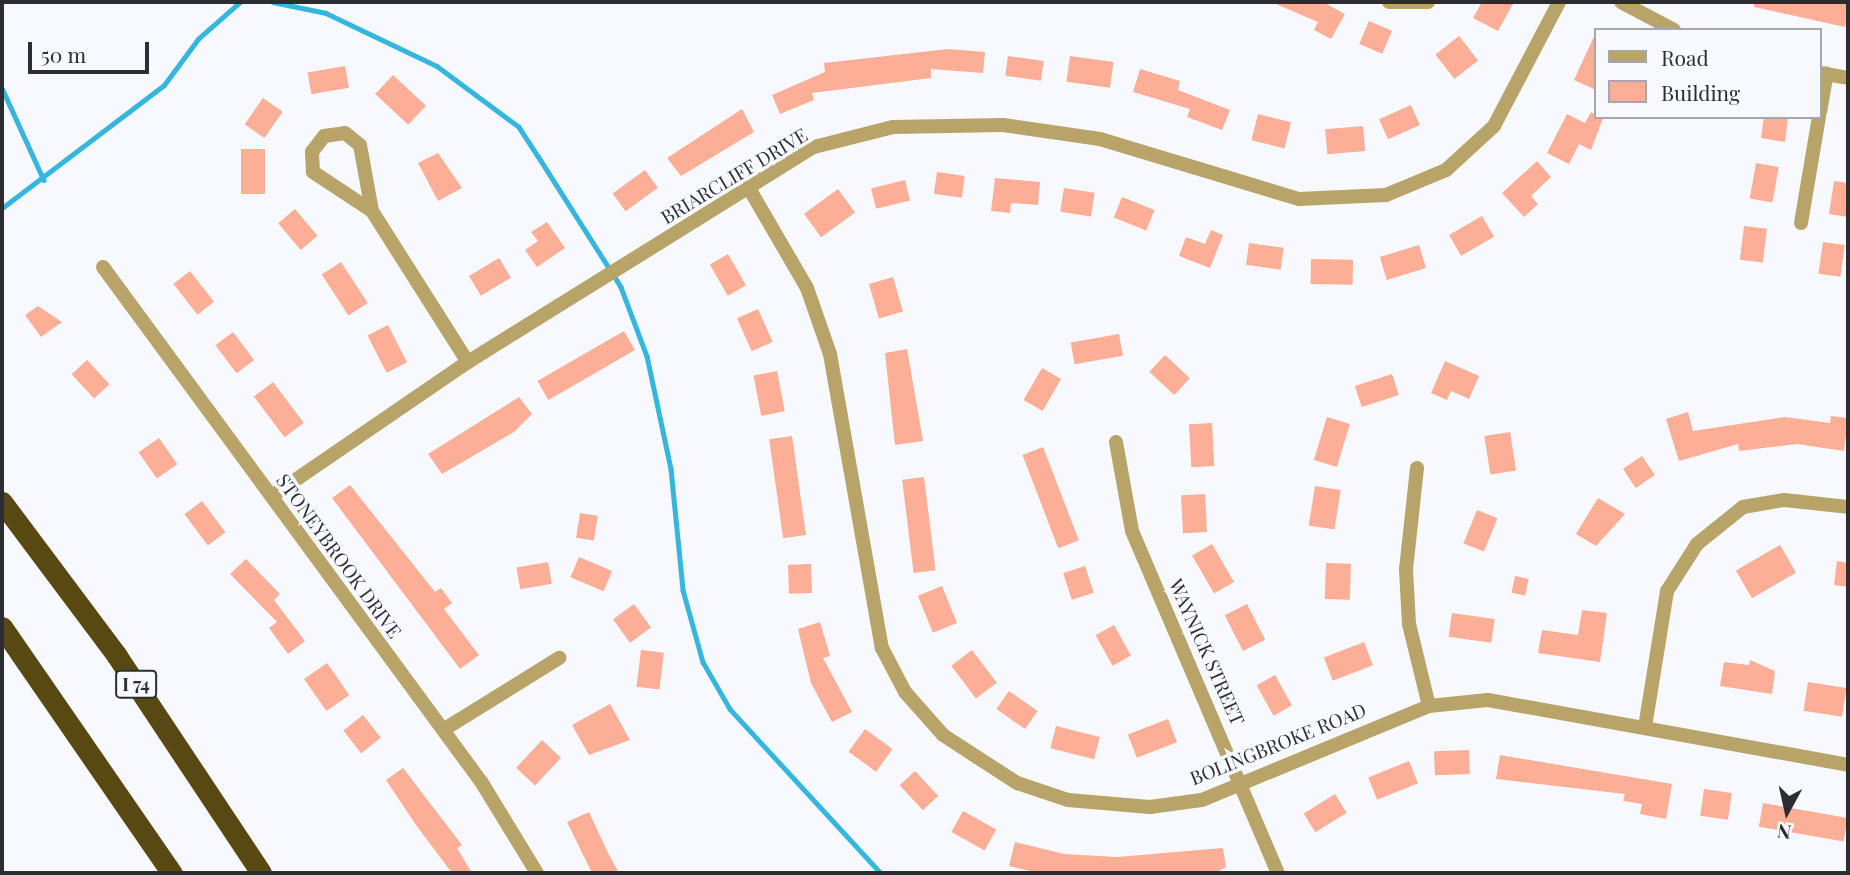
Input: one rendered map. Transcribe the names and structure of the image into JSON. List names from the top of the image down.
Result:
{
  "streets": {
    "highway": ["I 74"],
    "street": [
      "BRIARCLIFF DRIVE",
      "STONEYBROOK DRIVE",
      "WAYNICK STREET",
      "BOLINGBROKE ROAD"
    ]
  },
  "crossings": [
    ["BRIARCLIFF DRIVE", "STONEYBROOK DRIVE"],
    ["BRIARCLIFF DRIVE", "BOLINGBROKE ROAD"],
    ["WAYNICK STREET", "BOLINGBROKE ROAD"]
  ],
  "legend": ["Road", "Building"],
  "scale_bar": "50 m",
  "north": "bottom"
}
